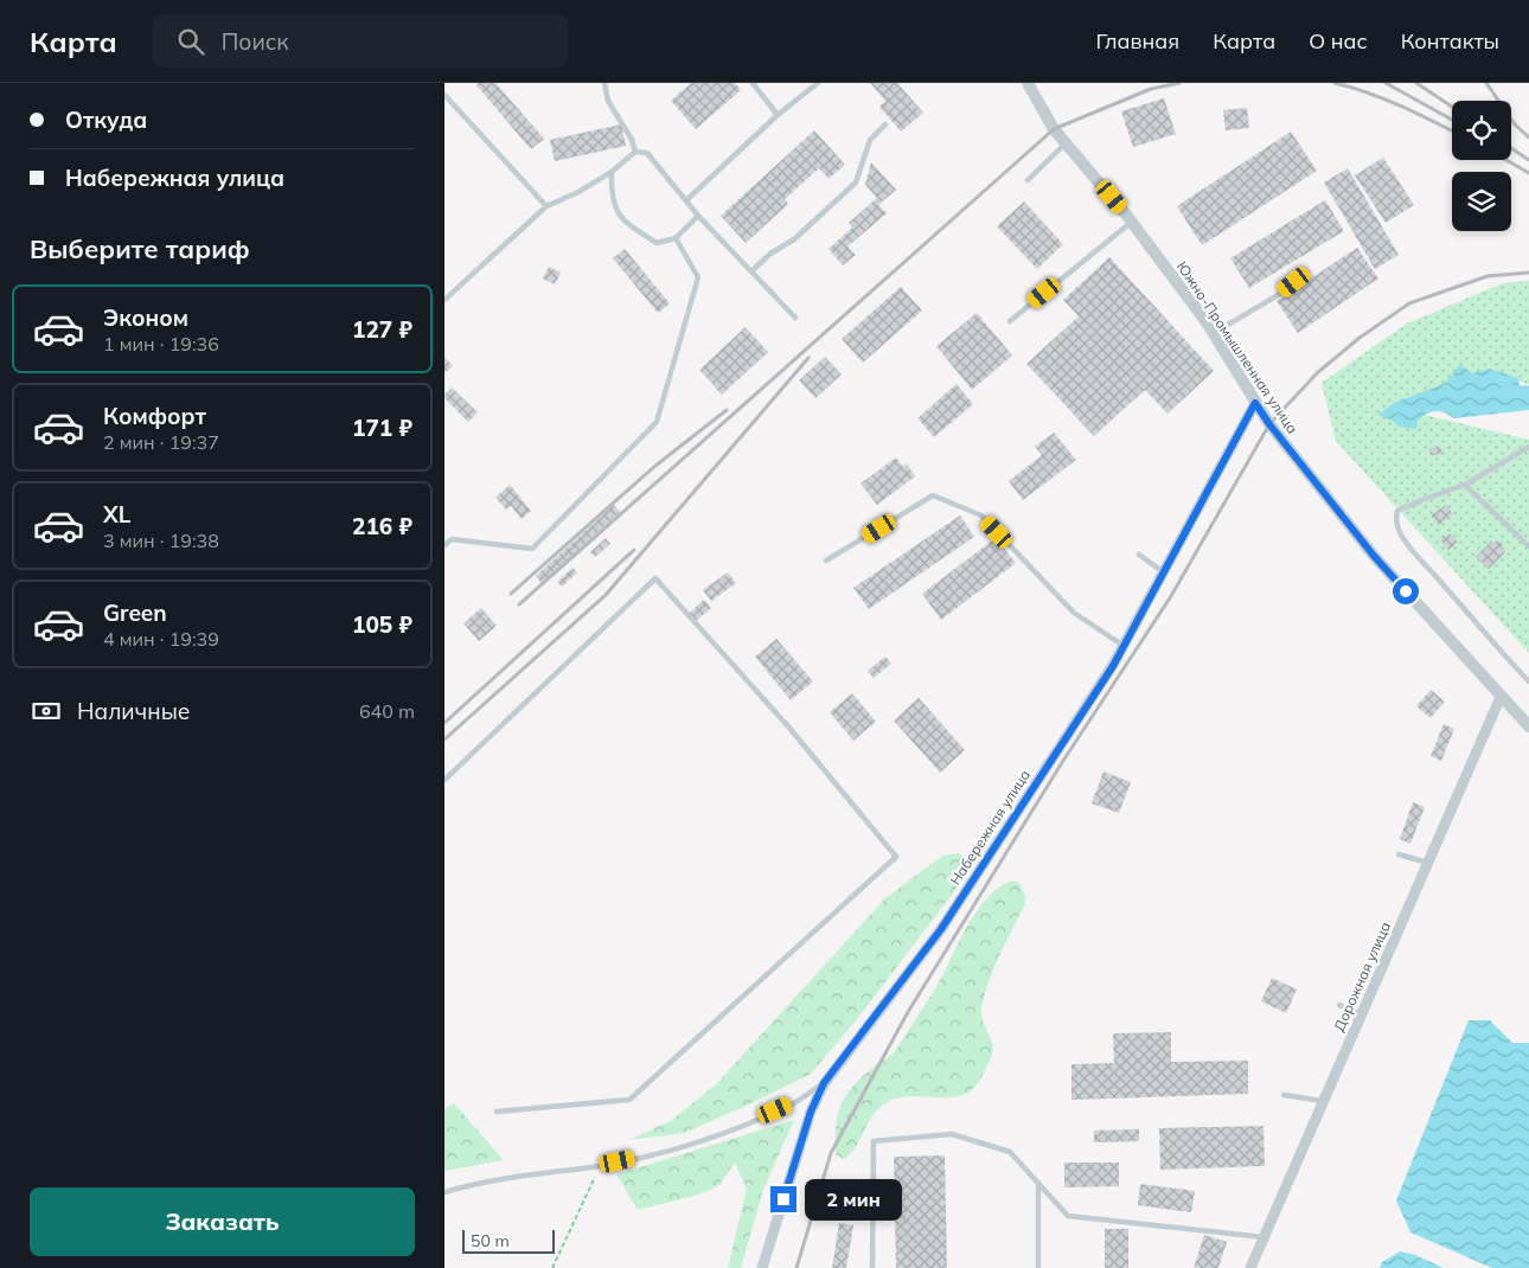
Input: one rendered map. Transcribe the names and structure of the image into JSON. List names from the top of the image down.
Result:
{
  "streets": {
    "street": ["Южно-Промышленная улица", "Набережная улица", "Дорожная улица"]
  },
  "crossings": [
    ["Южно-Промышленная улица", "Набережная улица"],
    ["Южно-Промышленная улица", "Дорожная улица"]
  ],
  "scale_bar": "50 m",
  "page": {
    "header": "Карта",
    "search": "Поиск",
    "nav": [
      "Главная",
      "Карта",
      "О нас",
      "Контакты"
    ],
    "banner": ["Откуда", "Набережная улица"],
    "heading": "Выберите тариф",
    "list": [
      {
        "name": "Эконом",
        "note": "1 мин · 19:36",
        "value": "127 ₽"
      },
      {
        "name": "Комфорт",
        "note": "2 мин · 19:37",
        "value": "171 ₽"
      },
      {
        "name": "XL",
        "note": "3 мин · 19:38",
        "value": "216 ₽"
      },
      {
        "name": "Green",
        "note": "4 мин · 19:39",
        "value": "105 ₽"
      }
    ],
    "pay": ["Наличные", "640 m"],
    "buttons": "Заказать",
    "bubble": "2 мин",
    "scale": "50 m"
  }
}
